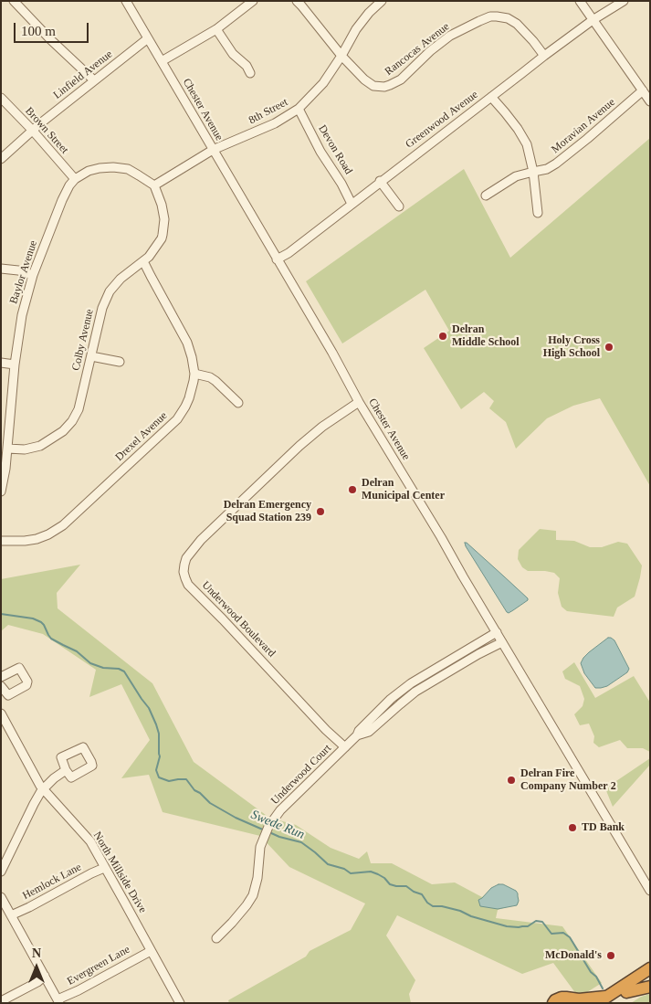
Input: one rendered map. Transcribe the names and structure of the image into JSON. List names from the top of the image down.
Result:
{
  "streets": {
    "street": [
      "Rancocas Avenue",
      "Linfield Avenue",
      "Chester Avenue",
      "8th Street",
      "Greenwood Avenue",
      "Moravian Avenue",
      "Brown Street",
      "Devon Road",
      "Baylor Avenue",
      "Colby Avenue",
      "Drexel Avenue",
      "Underwood Boulevard",
      "Underwood Court",
      "North Millside Drive",
      "Hemlock Lane",
      "Evergreen Lane"
    ]
  },
  "crossings": [
    ["Rancocas Avenue", "8th Street"],
    ["Rancocas Avenue", "Greenwood Avenue"],
    ["Linfield Avenue", "Chester Avenue"],
    ["Linfield Avenue", "Brown Street"],
    ["Chester Avenue", "8th Street"],
    ["Chester Avenue", "Greenwood Avenue"],
    ["Chester Avenue", "Underwood Boulevard"],
    ["8th Street", "Devon Road"],
    ["8th Street", "Colby Avenue"],
    ["Greenwood Avenue", "Devon Road"],
    ["Brown Street", "Baylor Avenue"],
    ["Baylor Avenue", "Colby Avenue"],
    ["Colby Avenue", "Drexel Avenue"],
    ["Underwood Boulevard", "Underwood Court"],
    ["North Millside Drive", "Hemlock Lane"],
    ["North Millside Drive", "Evergreen Lane"]
  ],
  "water": ["Swede Run"],
  "places": [
    "Delran Middle School",
    "Holy Cross High School",
    "Delran Municipal Center",
    "Delran Emergency Squad Station 239",
    "Delran Fire Company Number 2",
    "TD Bank",
    "McDonald's"
  ],
  "scale_bar": "100 m",
  "north": "top"
}
